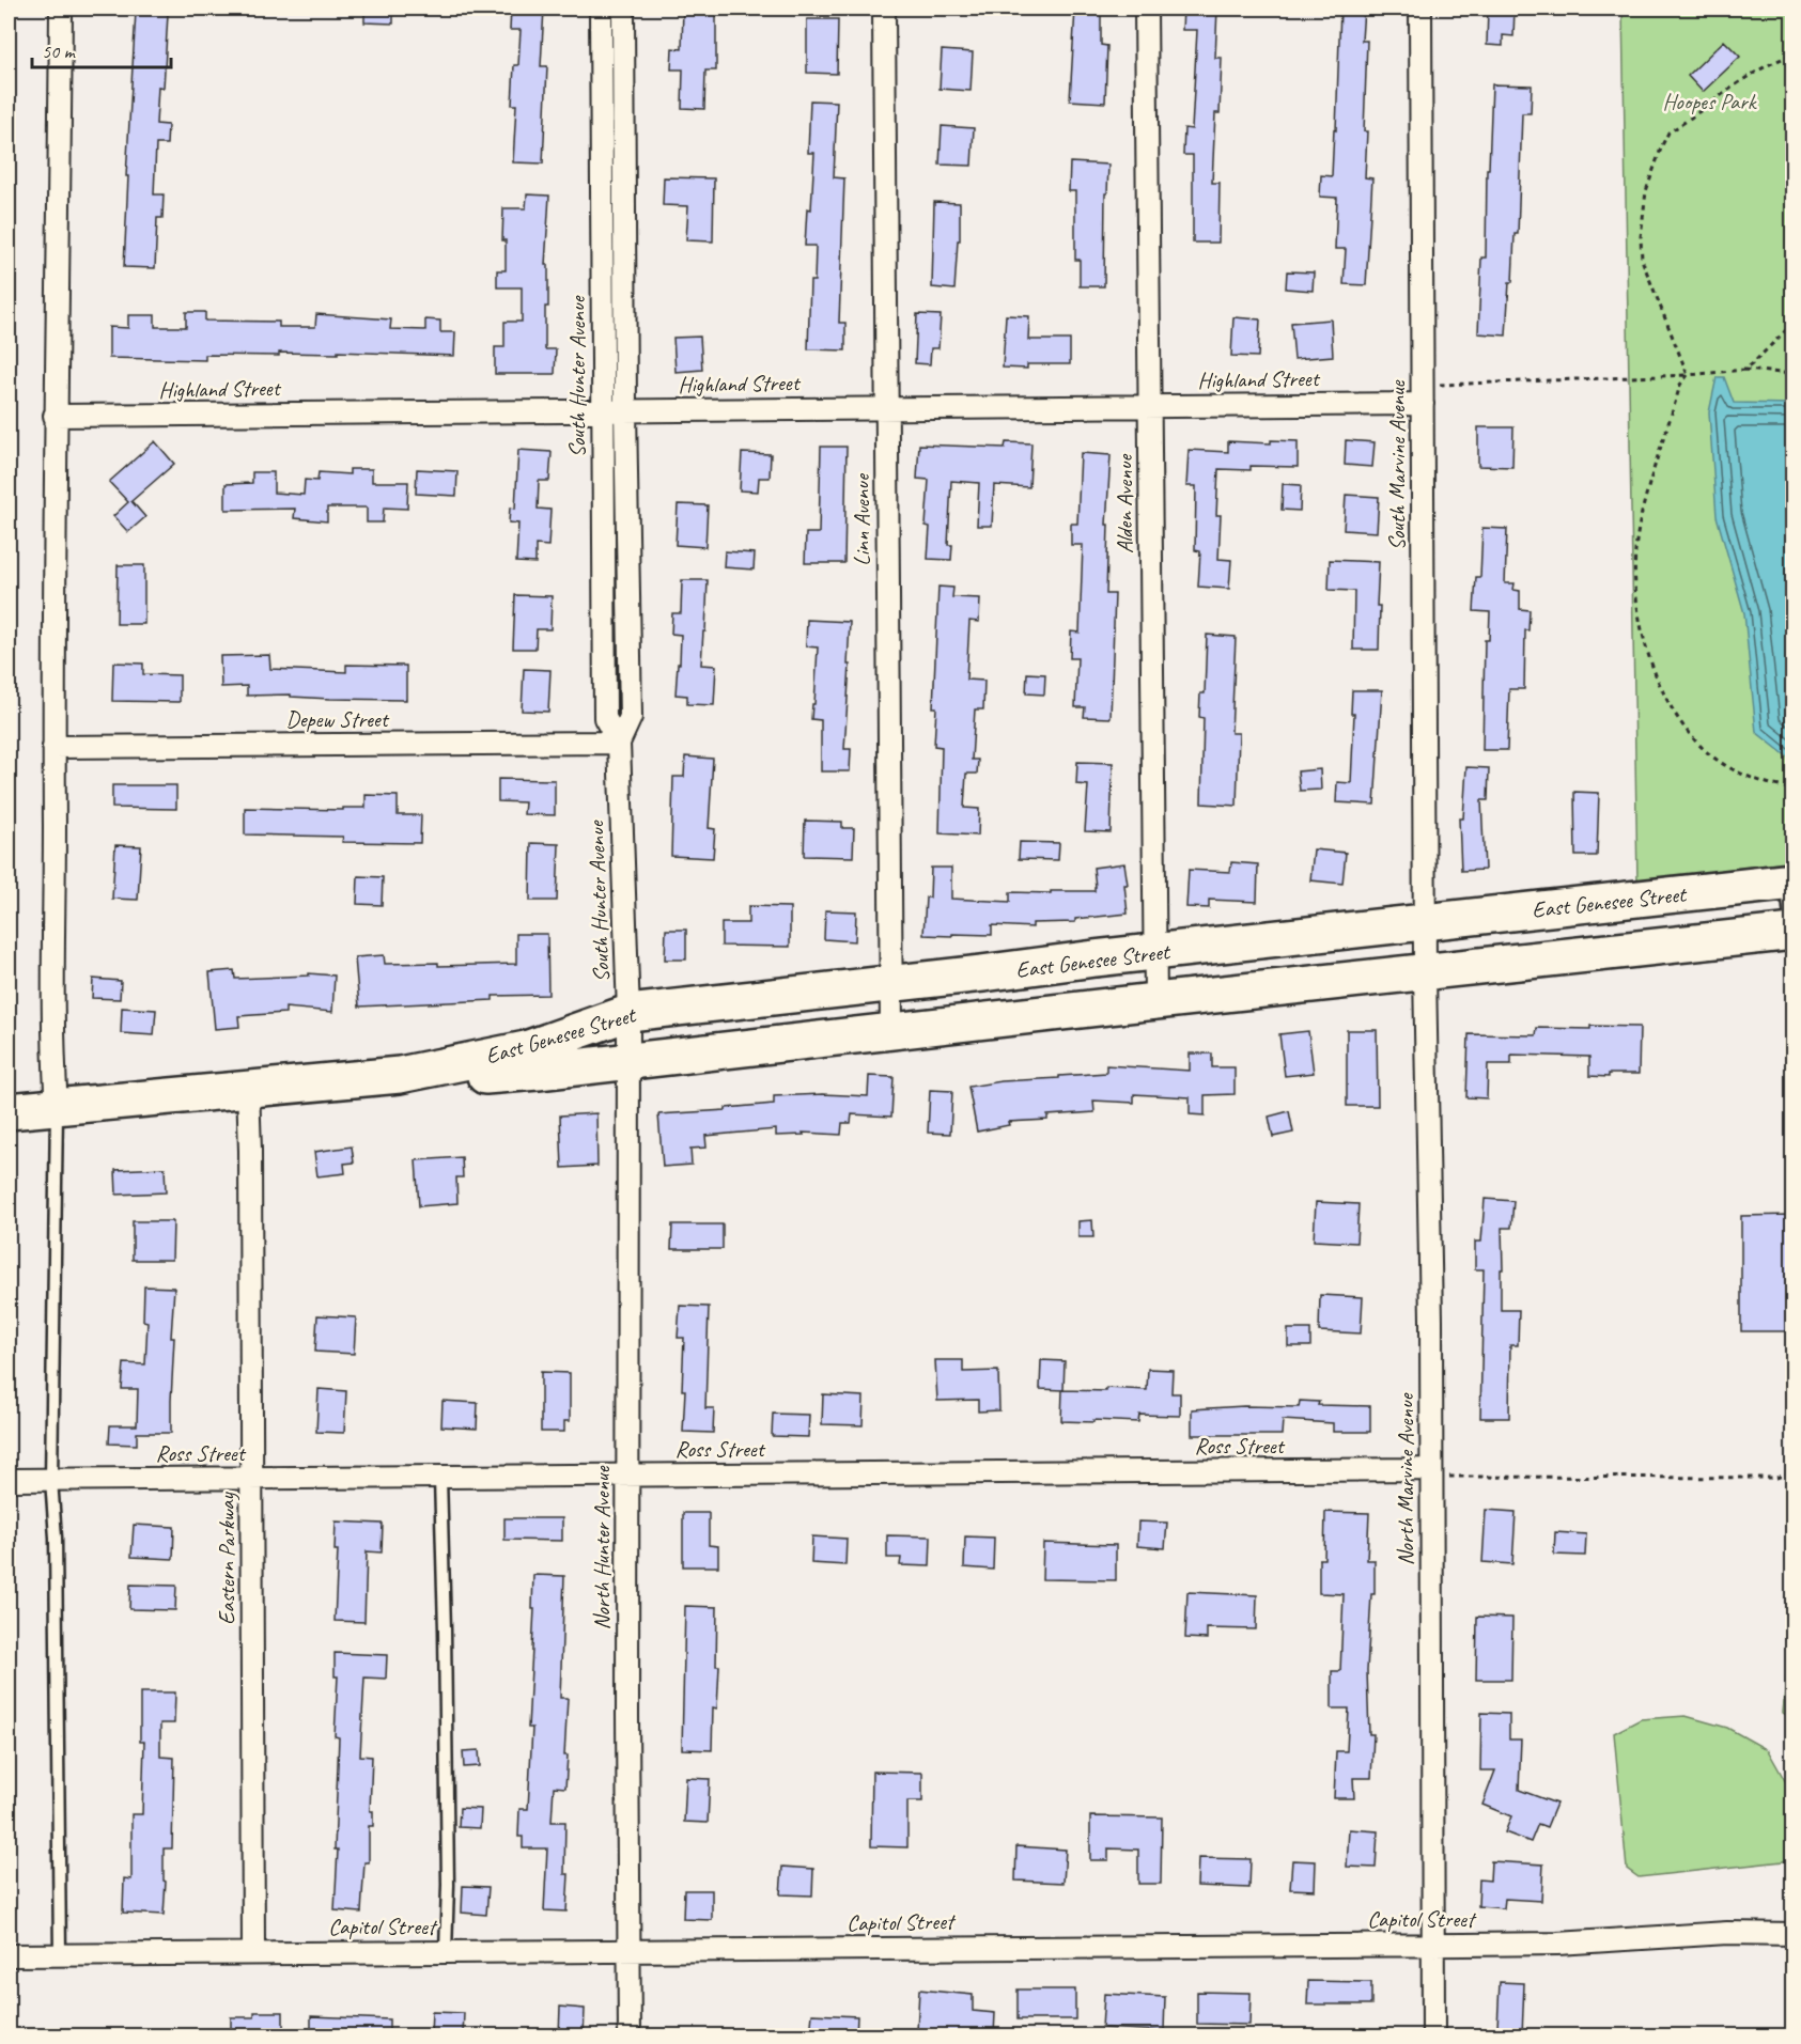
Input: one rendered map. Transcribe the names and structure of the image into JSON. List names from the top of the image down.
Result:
{
  "streets": {
    "highway": ["East Genesee Street"],
    "street": [
      "South Hunter Avenue",
      "Highland Street",
      "South Marvine Avenue",
      "Alden Avenue",
      "Linn Avenue",
      "Depew Street",
      "Ross Street",
      "North Marvine Avenue",
      "North Hunter Avenue",
      "Eastern Parkway",
      "Capitol Street"
    ]
  },
  "crossings": [
    ["South Hunter Avenue", "Highland Street"],
    ["South Hunter Avenue", "Depew Street"],
    ["South Hunter Avenue", "East Genesee Street"],
    ["South Hunter Avenue", "North Hunter Avenue"],
    ["Highland Street", "South Marvine Avenue"],
    ["Highland Street", "Alden Avenue"],
    ["Highland Street", "Linn Avenue"],
    ["South Marvine Avenue", "East Genesee Street"],
    ["South Marvine Avenue", "North Marvine Avenue"],
    ["Alden Avenue", "East Genesee Street"],
    ["Linn Avenue", "East Genesee Street"],
    ["East Genesee Street", "North Marvine Avenue"],
    ["East Genesee Street", "North Hunter Avenue"],
    ["East Genesee Street", "Eastern Parkway"],
    ["Ross Street", "North Marvine Avenue"],
    ["Ross Street", "North Hunter Avenue"],
    ["Ross Street", "Eastern Parkway"],
    ["North Marvine Avenue", "Capitol Street"],
    ["North Hunter Avenue", "Capitol Street"],
    ["Eastern Parkway", "Capitol Street"]
  ],
  "parks": ["Hoopes Park"],
  "scale_bar": "50 m"
}
